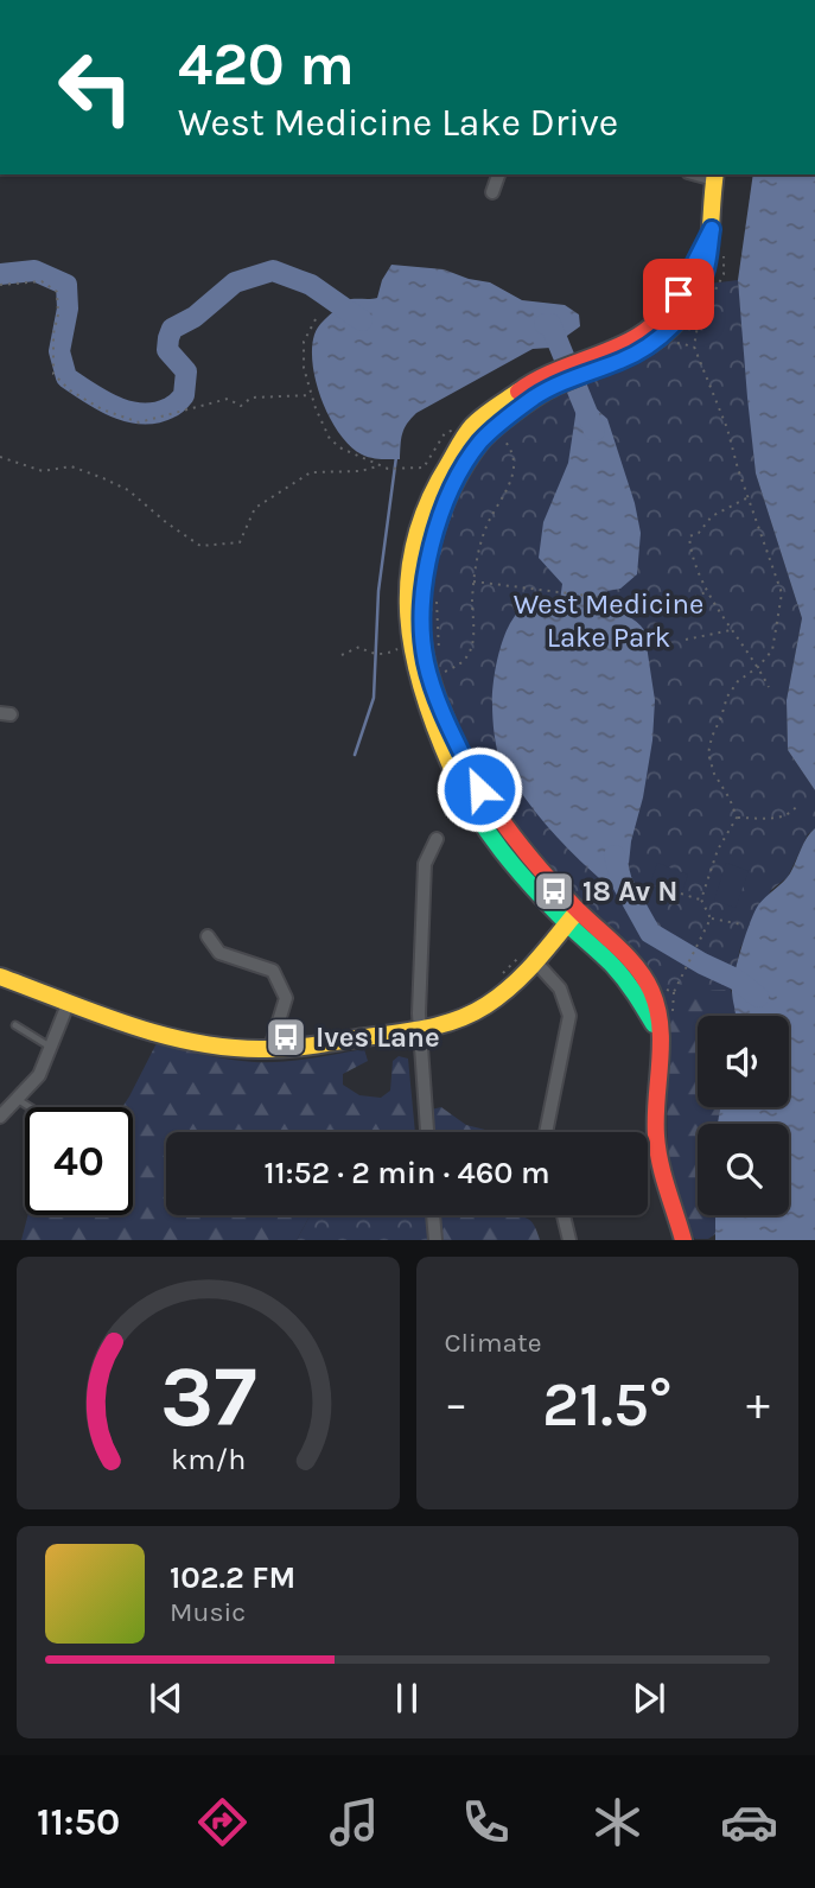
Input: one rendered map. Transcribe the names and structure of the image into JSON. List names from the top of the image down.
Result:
{
  "parks": ["West Medicine Lake Park"],
  "places": {
    "bus stop": ["18 Av N", "Ives Lane"]
  },
  "page": {
    "turn": ["420 m", "West Medicine Lake Drive"],
    "limit": "40",
    "trip": "11:52 · 2 min · 460 m",
    "tile": "Climate",
    "heat": ["−", "21.5°", "+"],
    "song": ["102.2 FM", "Music"],
    "tabs": "11:50",
    "gauge": ["37", "km/h"]
  }
}
